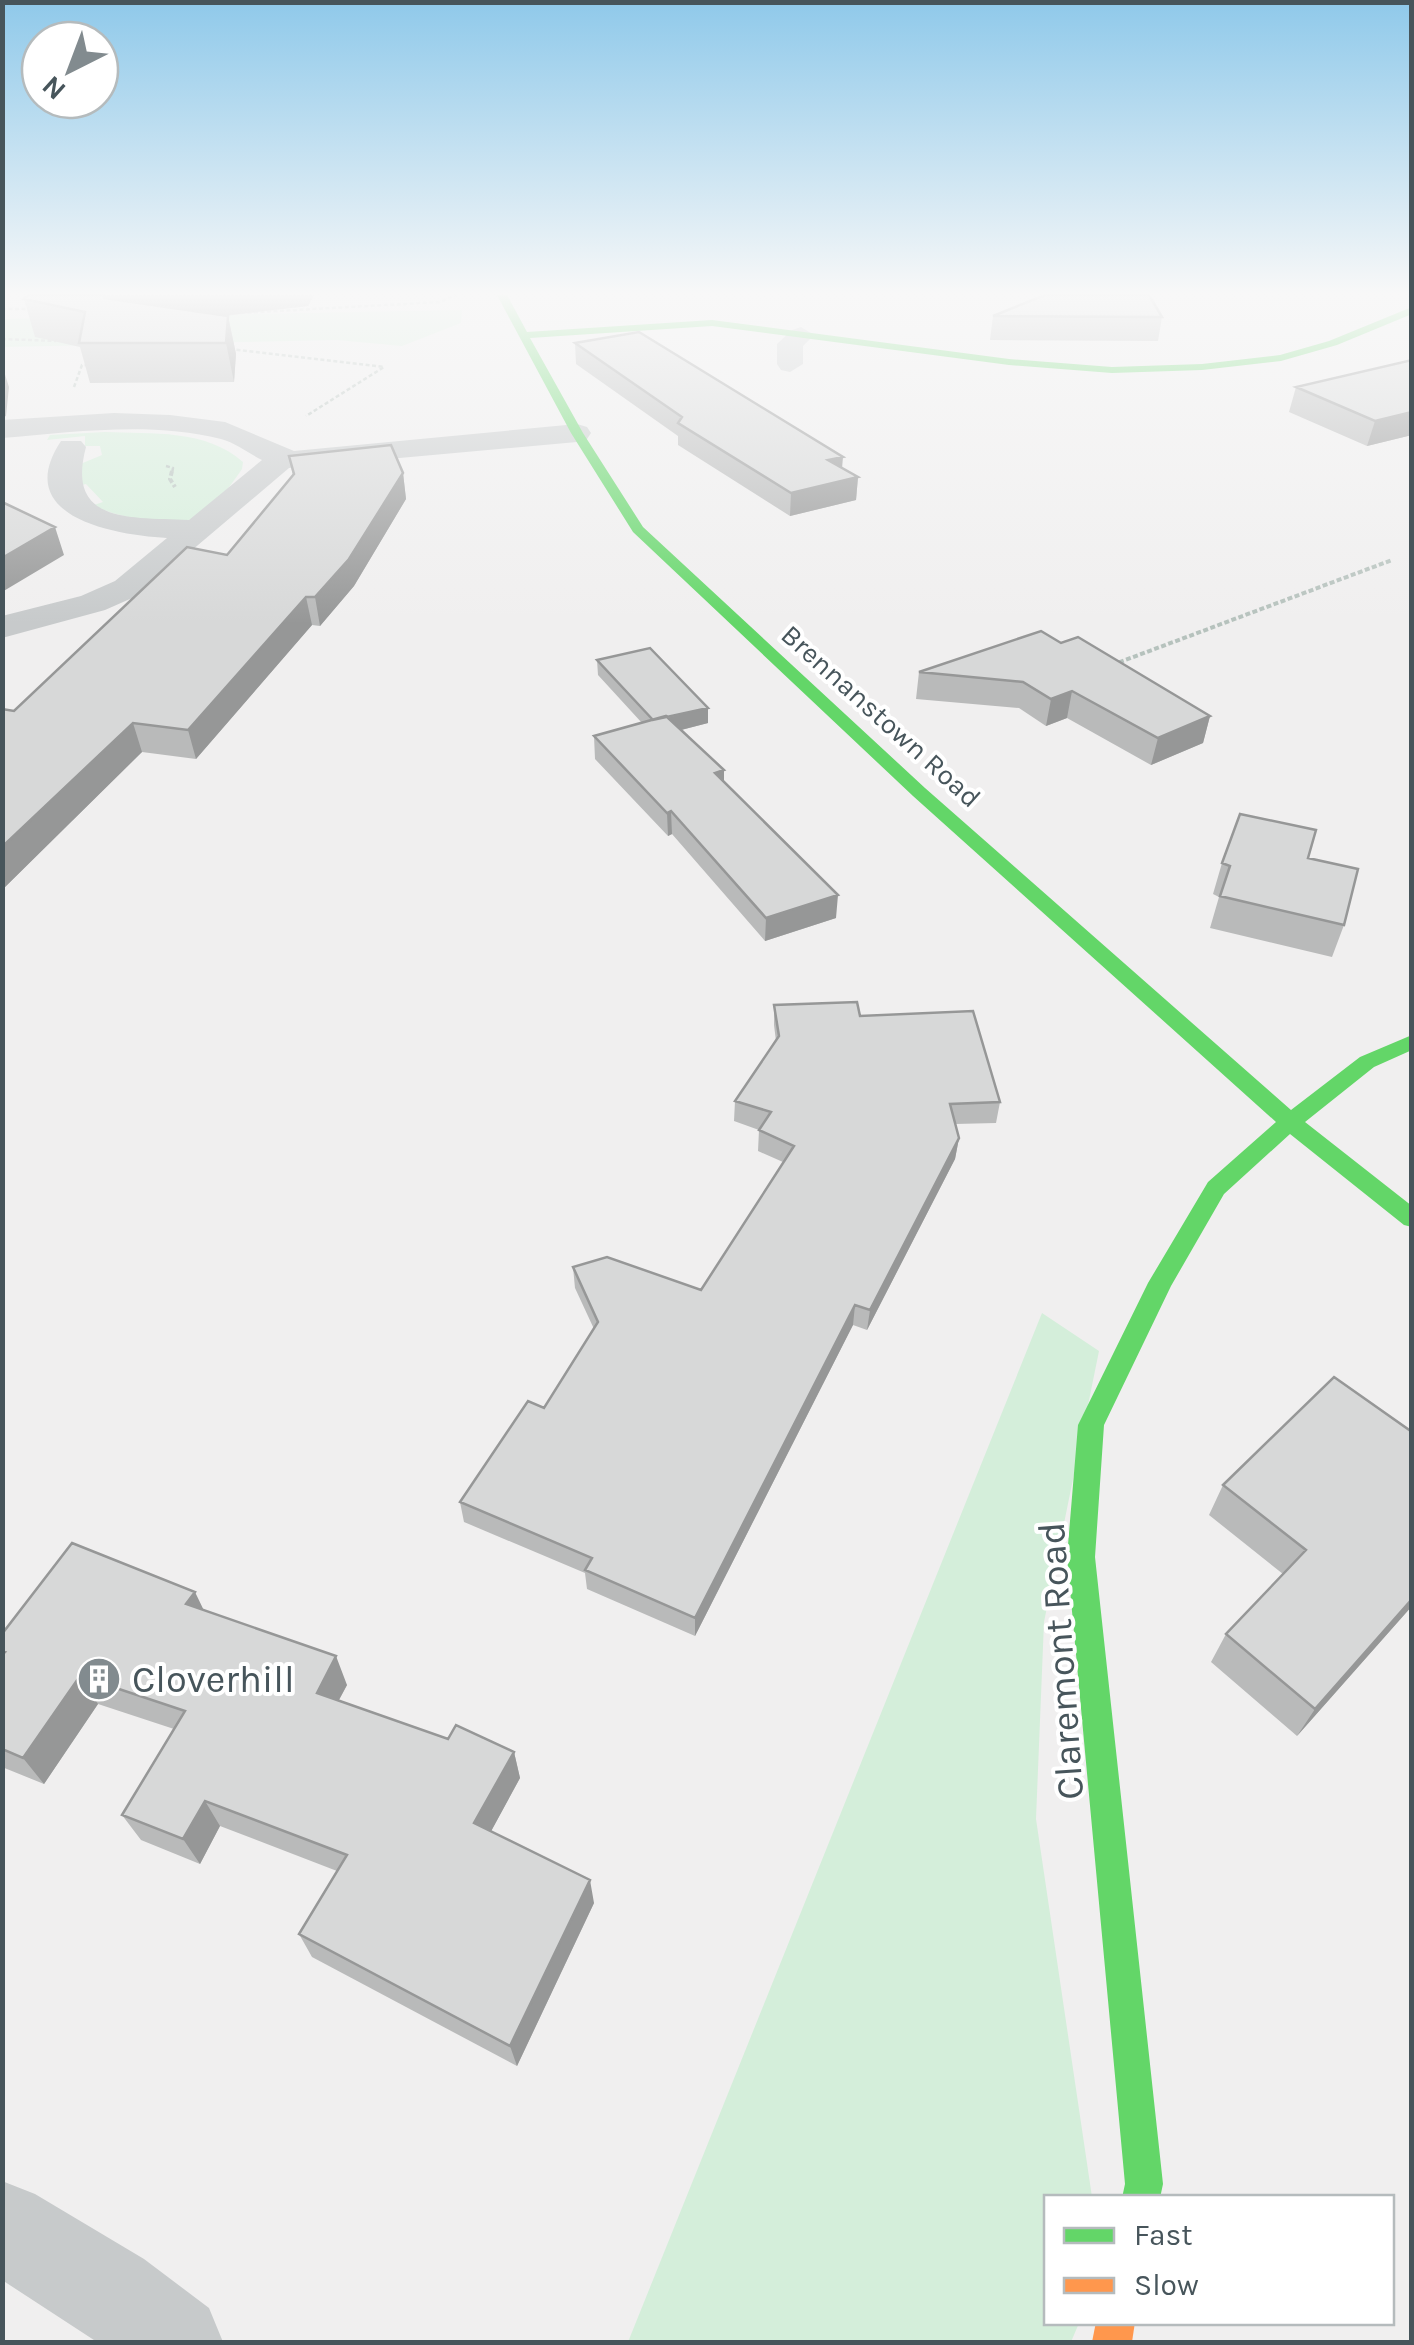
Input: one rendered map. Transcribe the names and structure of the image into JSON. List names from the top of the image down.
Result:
{
  "streets": {
    "street": ["Brennanstown Road", "Claremont Road"]
  },
  "crossings": [
    ["Brennanstown Road", "Claremont Road"]
  ],
  "places": {
    "building": ["Cloverhill"]
  },
  "legend": ["Fast", "Slow"],
  "north": "bottom left"
}
